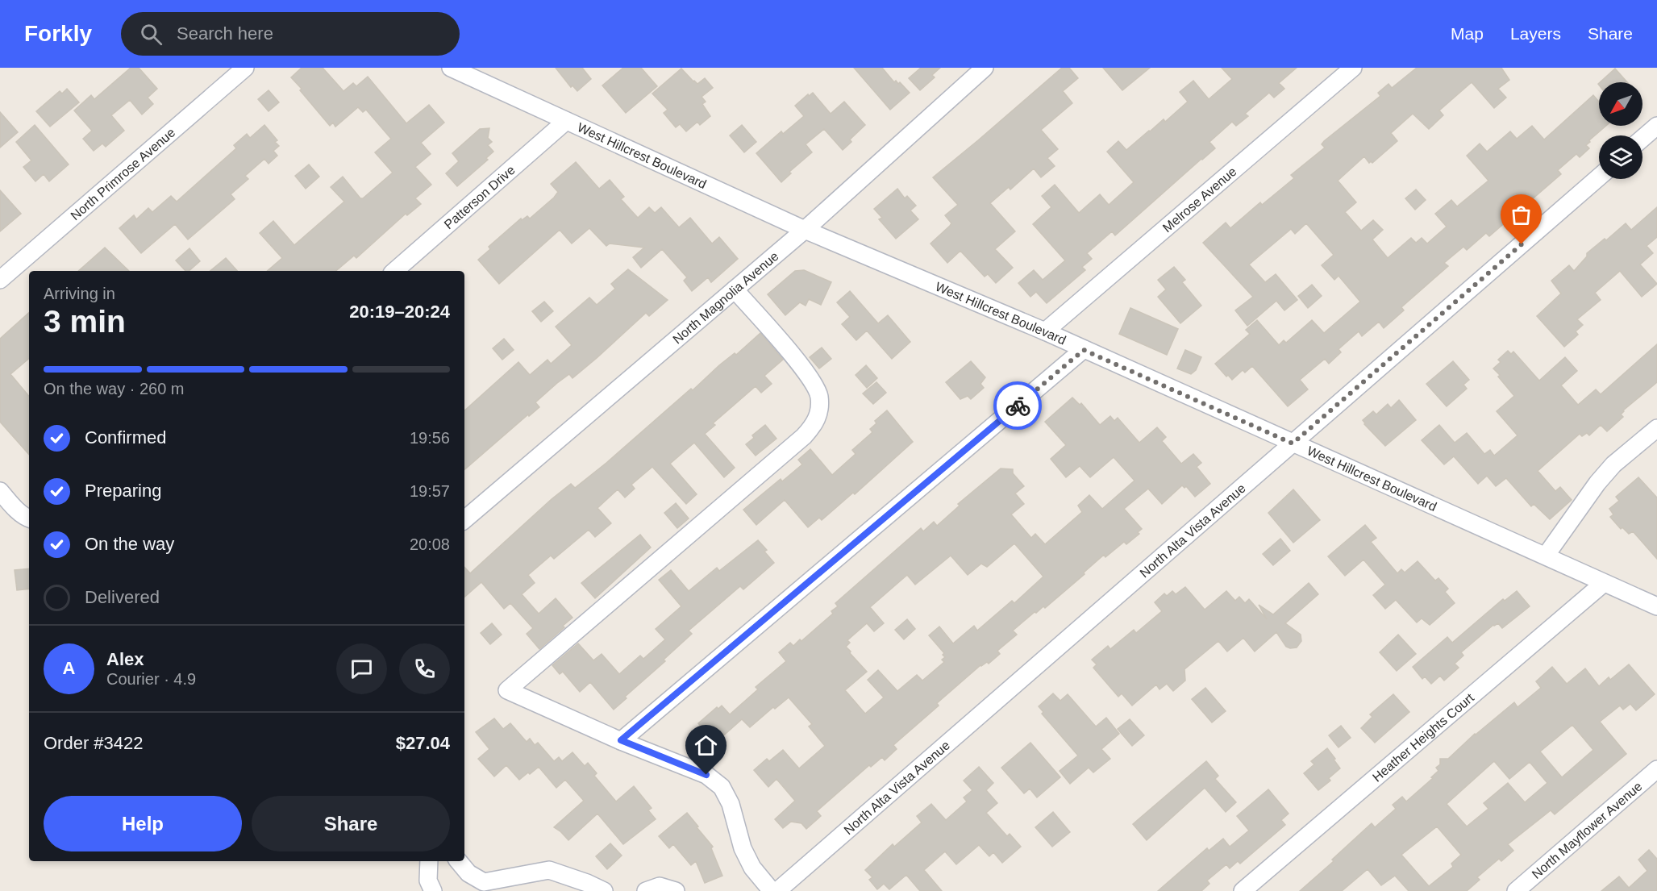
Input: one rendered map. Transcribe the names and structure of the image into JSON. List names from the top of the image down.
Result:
{
  "streets": {
    "street": [
      "West Hillcrest Boulevard",
      "North Primrose Avenue",
      "Patterson Drive",
      "Melrose Avenue",
      "North Magnolia Avenue",
      "North Alta Vista Avenue",
      "Heather Heights Court",
      "North Mayflower Avenue"
    ]
  },
  "crossings": [
    ["West Hillcrest Boulevard", "Patterson Drive"],
    ["West Hillcrest Boulevard", "Melrose Avenue"],
    ["West Hillcrest Boulevard", "North Magnolia Avenue"],
    ["West Hillcrest Boulevard", "North Alta Vista Avenue"],
    ["West Hillcrest Boulevard", "Heather Heights Court"]
  ],
  "north": "bottom left",
  "page": {
    "header": "Forkly",
    "search": "Search here",
    "nav": ["Map", "Layers", "Share"],
    "heading": ["3 min", "Arriving in", "20:19–20:24"],
    "panel": [
      "Alex",
      "Courier · 4.9",
      "Order #3422",
      "$27.04"
    ],
    "bar": "On the way · 260 m",
    "list": [
      ["Confirmed", "19:56"],
      ["Preparing", "19:57"],
      ["On the way", "20:08"],
      "Delivered"
    ],
    "round": "A",
    "buttons": ["Help", "Share"]
  }
}
